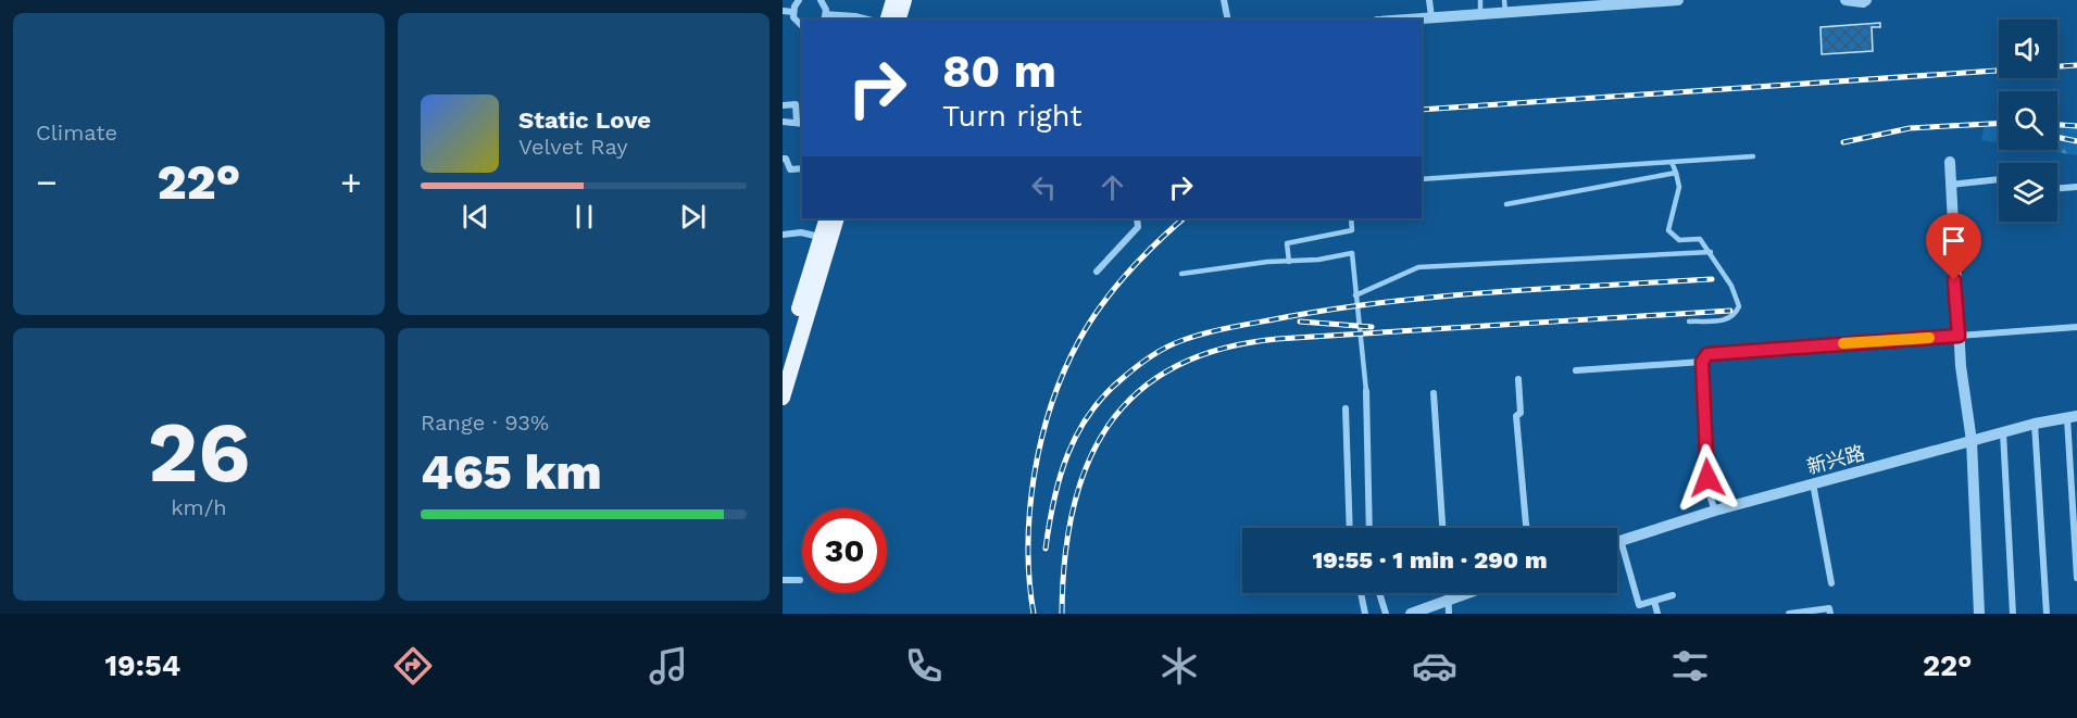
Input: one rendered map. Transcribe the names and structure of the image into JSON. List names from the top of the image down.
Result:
{
  "streets": {
    "street": ["新兴路"]
  },
  "page": {
    "tile": [
      "Climate",
      ["26", "km/h"],
      ["Range · 93%", "465 km"]
    ],
    "turn": ["80 m", "Turn right"],
    "song": ["Static Love", "Velvet Ray"],
    "heat": ["−", "22°", "+"],
    "limit": "30",
    "trip": "19:55 · 1 min · 290 m",
    "tabs": ["19:54", "22°"]
  }
}
